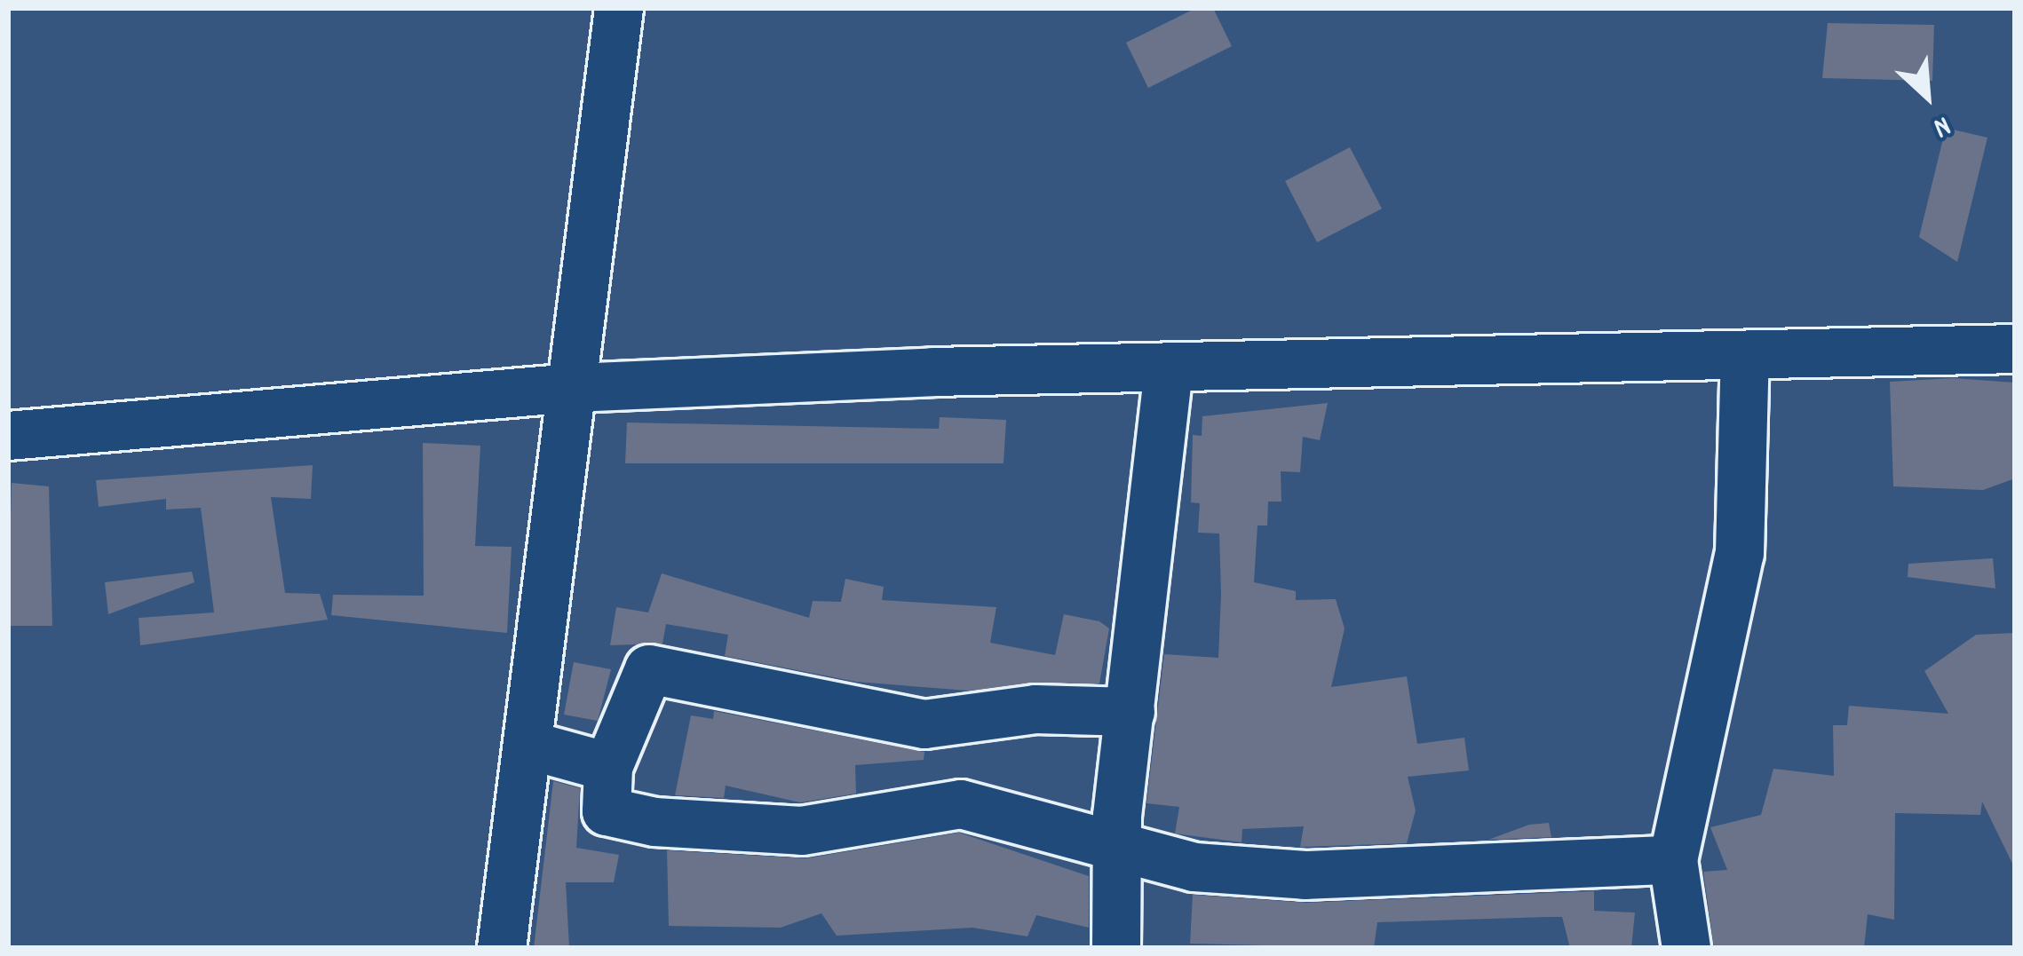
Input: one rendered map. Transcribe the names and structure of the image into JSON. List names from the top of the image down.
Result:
{
  "north": "bottom right"
}
